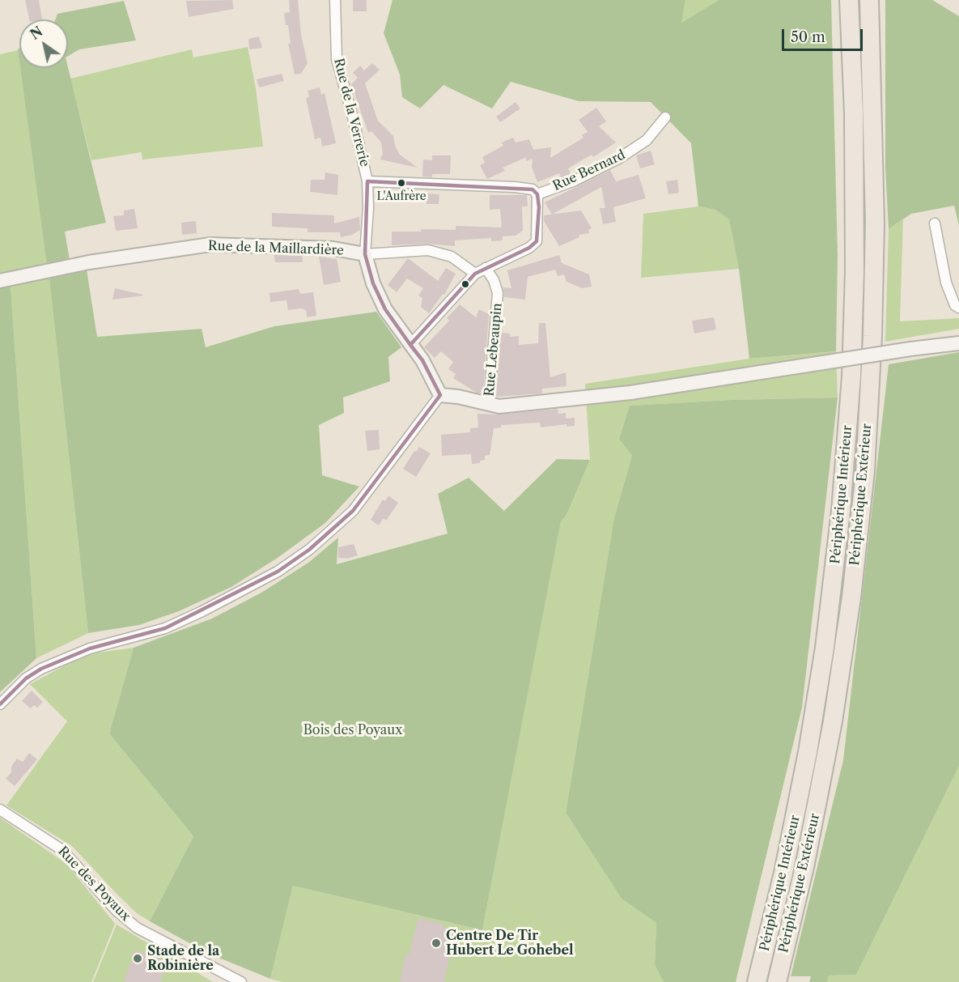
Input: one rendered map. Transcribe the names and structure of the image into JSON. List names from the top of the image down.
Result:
{
  "streets": {
    "highway": ["Périphérique Intérieur", "Périphérique Extérieur"],
    "street": [
      "Rue de la Verrerie",
      "Rue Bernard",
      "Rue de la Maillardière",
      "Rue Lebeaupin",
      "Rue des Poyaux"
    ]
  },
  "crossings": [
    ["Rue de la Verrerie", "Rue de la Maillardière"],
    ["Rue Bernard", "Rue Lebeaupin"]
  ],
  "parks": ["Bois des Poyaux"],
  "places": ["L'Aufrère", "Centre De Tir Hubert Le Gohebel", "Stade de la Robinière"],
  "scale_bar": "50 m",
  "north": "top left"
}
